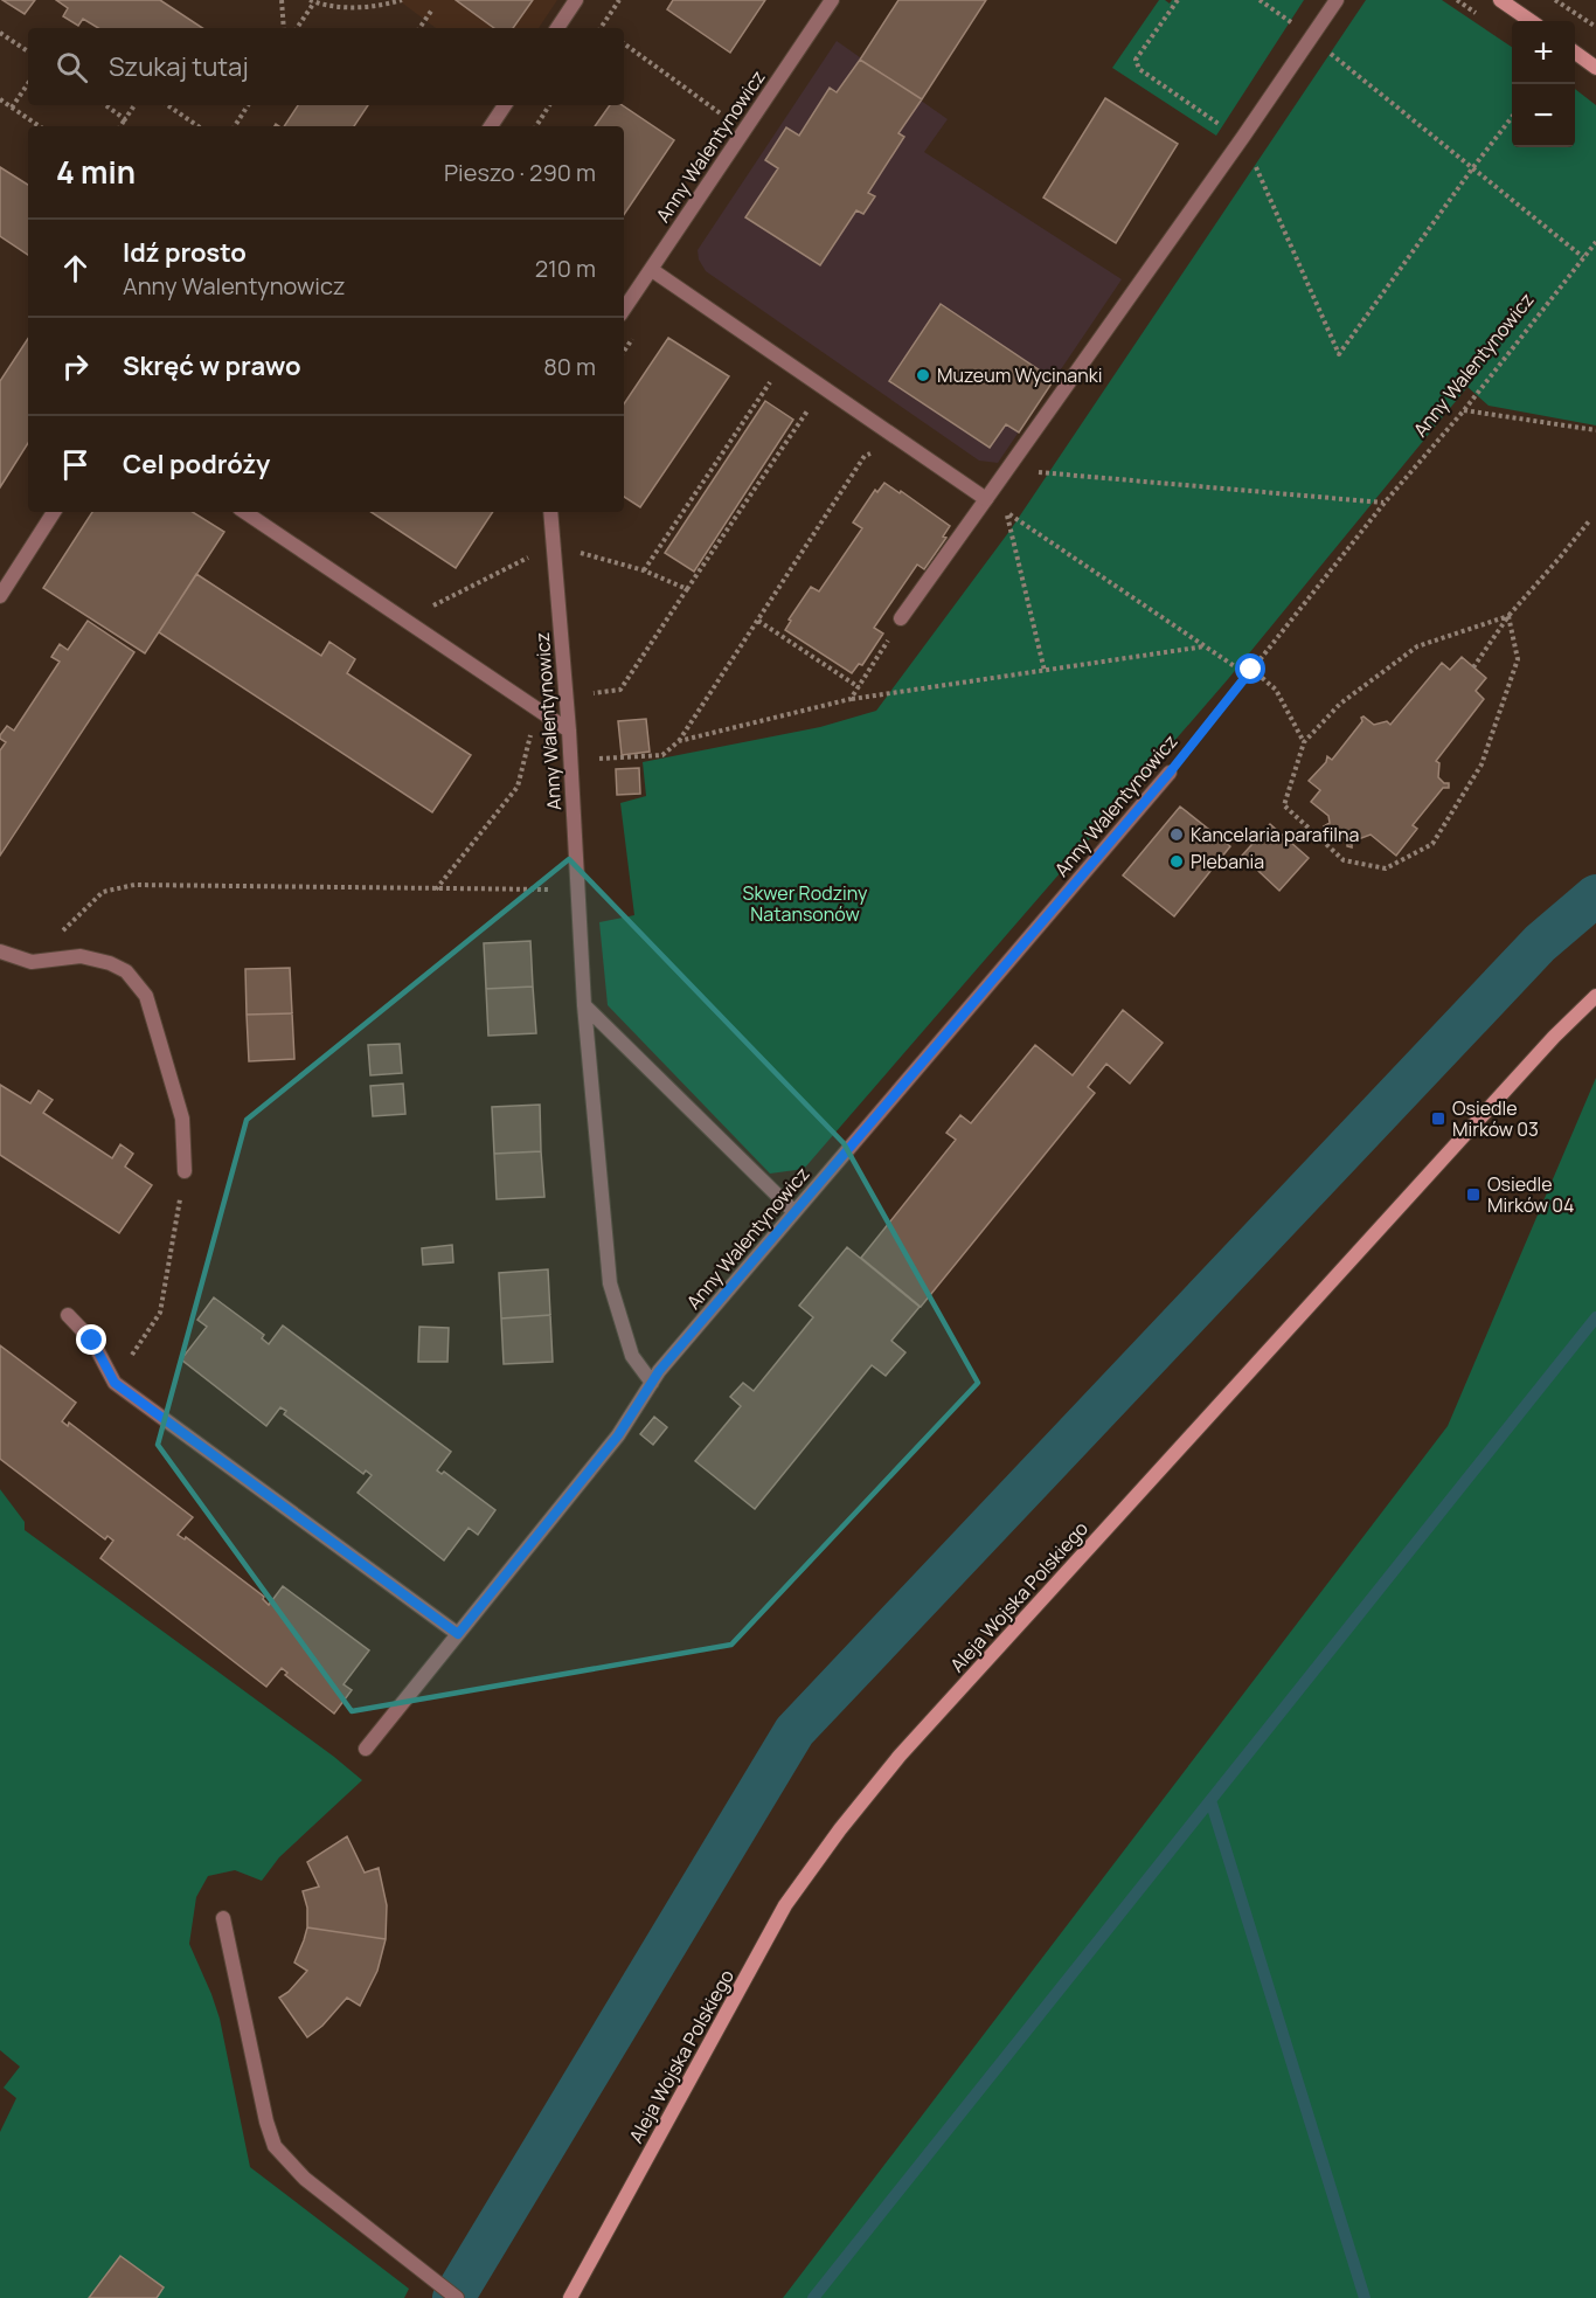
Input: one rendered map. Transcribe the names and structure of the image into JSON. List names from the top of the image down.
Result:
{
  "streets": {
    "street": ["Anny Walentynowicz", "Aleja Wojska Polskiego"]
  },
  "parks": ["Skwer Rodziny Natansonów"],
  "places": {
    "other": ["Muzeum Wycinanki", "Kancelaria parafilna", "Plebania"],
    "transit": ["Osiedle Mirków 03", "Osiedle Mirków 04"]
  },
  "page": {
    "map_buttons": ["+", "−"],
    "search": "Szukaj tutaj",
    "heading": ["4 min", "Pieszo · 290 m"],
    "list": [
      ["Idź prosto", "Anny Walentynowicz", "210 m"],
      ["Skręć w prawo", "80 m"],
      "Cel podróży"
    ]
  }
}
